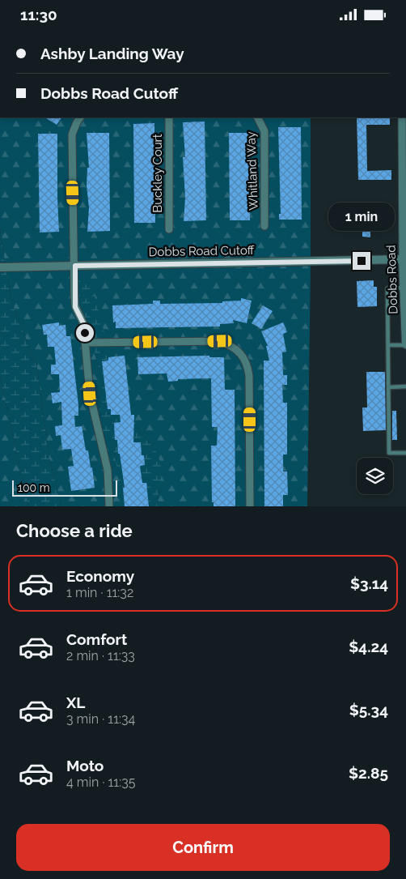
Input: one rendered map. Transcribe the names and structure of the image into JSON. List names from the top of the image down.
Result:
{
  "streets": {
    "street": [
      "Whitland Way",
      "Buckley Court",
      "Dobbs Road Cutoff",
      "Dobbs Road"
    ]
  },
  "crossings": [
    ["Dobbs Road Cutoff", "Dobbs Road"]
  ],
  "scale_bar": "100 m",
  "page": {
    "status": "11:30",
    "banner": ["Ashby Landing Way", "Dobbs Road Cutoff"],
    "bubble": "1 min",
    "scale": "100 m",
    "heading": "Choose a ride",
    "list": [
      {
        "name": "Economy",
        "note": "1 min · 11:32",
        "value": "$3.14"
      },
      {
        "name": "Comfort",
        "note": "2 min · 11:33",
        "value": "$4.24"
      },
      {
        "name": "XL",
        "note": "3 min · 11:34",
        "value": "$5.34"
      },
      {
        "name": "Moto",
        "note": "4 min · 11:35",
        "value": "$2.85"
      }
    ],
    "buttons": "Confirm"
  }
}
